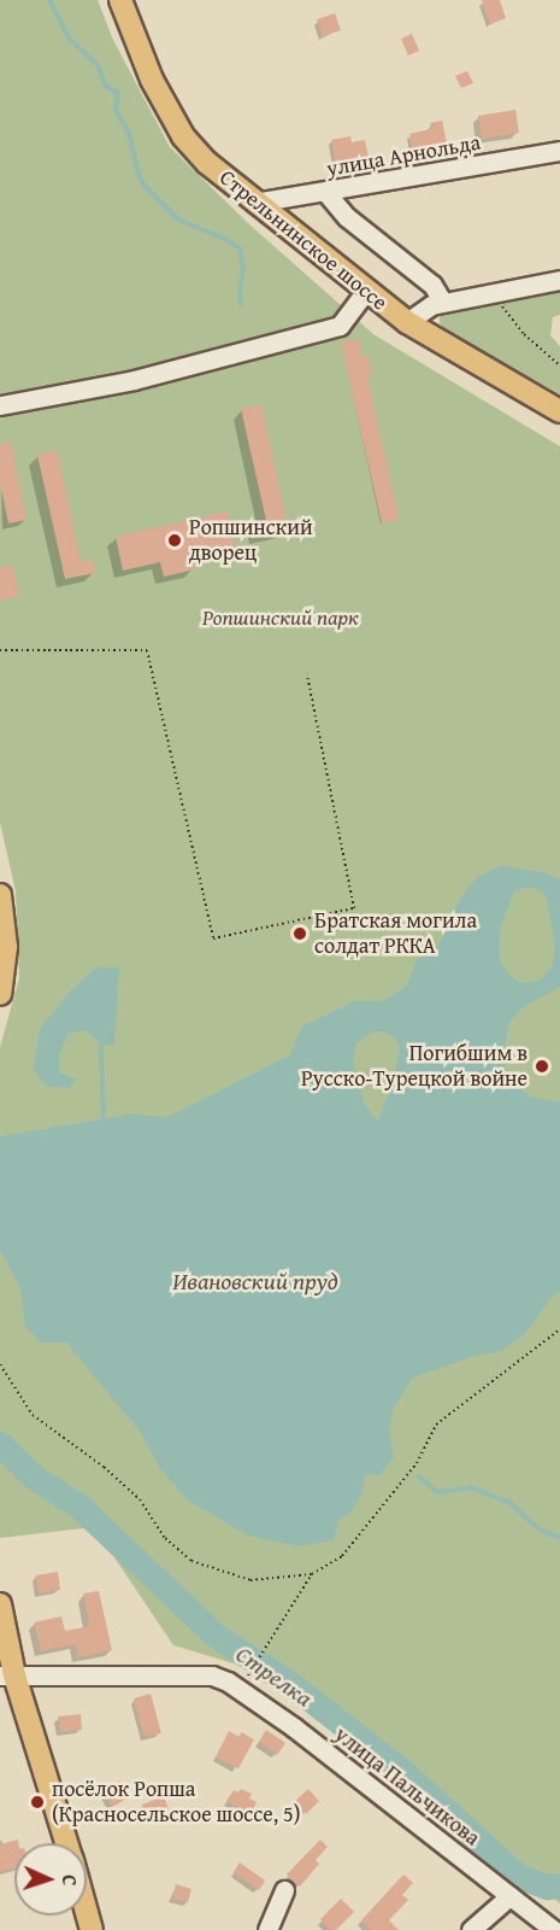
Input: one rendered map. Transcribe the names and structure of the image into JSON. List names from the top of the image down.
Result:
{
  "streets": {
    "main road": ["Стрельнинское шоссе"],
    "street": ["улица Арнольда", "улица Пальчикова"]
  },
  "crossings": [
    ["улица Арнольда", "Стрельнинское шоссе"]
  ],
  "water": ["Ивановский пруд", "Стрелка"],
  "parks": ["Ропшинский парк"],
  "places": [
    "Ропшинский дворец",
    "Братская могила солдат РККА",
    "Погибшим в Русско-Турецкой войне",
    "посёлок Ропша (Красносельское шоссе, 5)"
  ],
  "north": "right"
}
